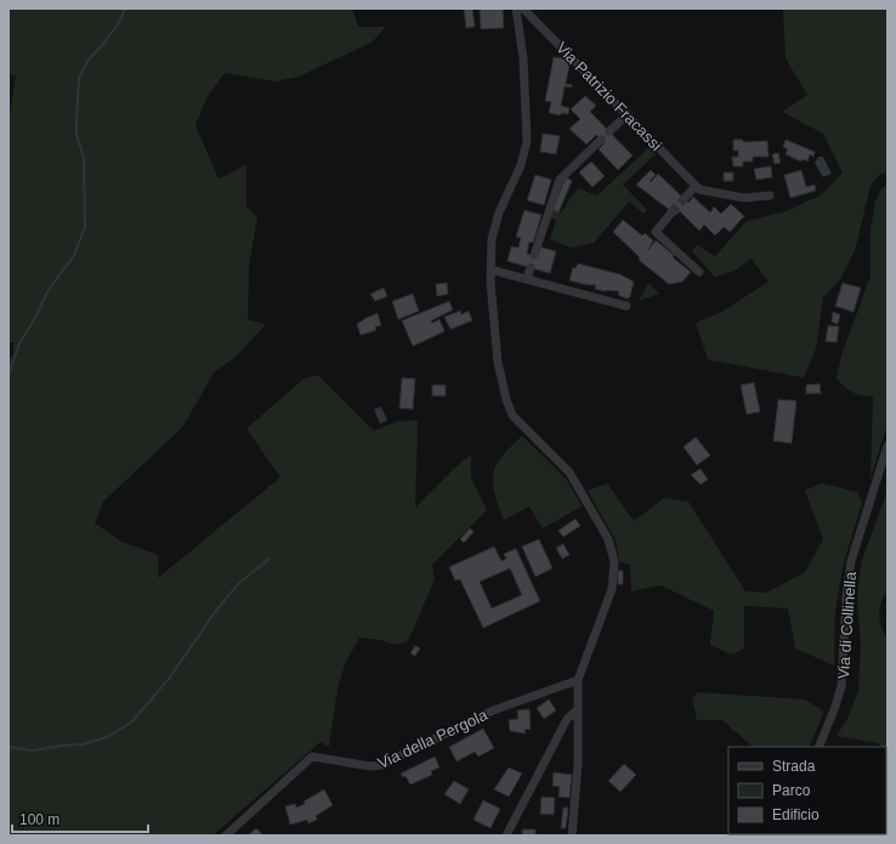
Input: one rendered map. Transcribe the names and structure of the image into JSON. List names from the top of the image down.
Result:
{
  "streets": {
    "street": ["Via Patrizio Fracassi", "Via di Collinella", "Via della Pergola"]
  },
  "legend": ["Strada", "Parco", "Edificio"],
  "scale_bar": "100 m"
}
